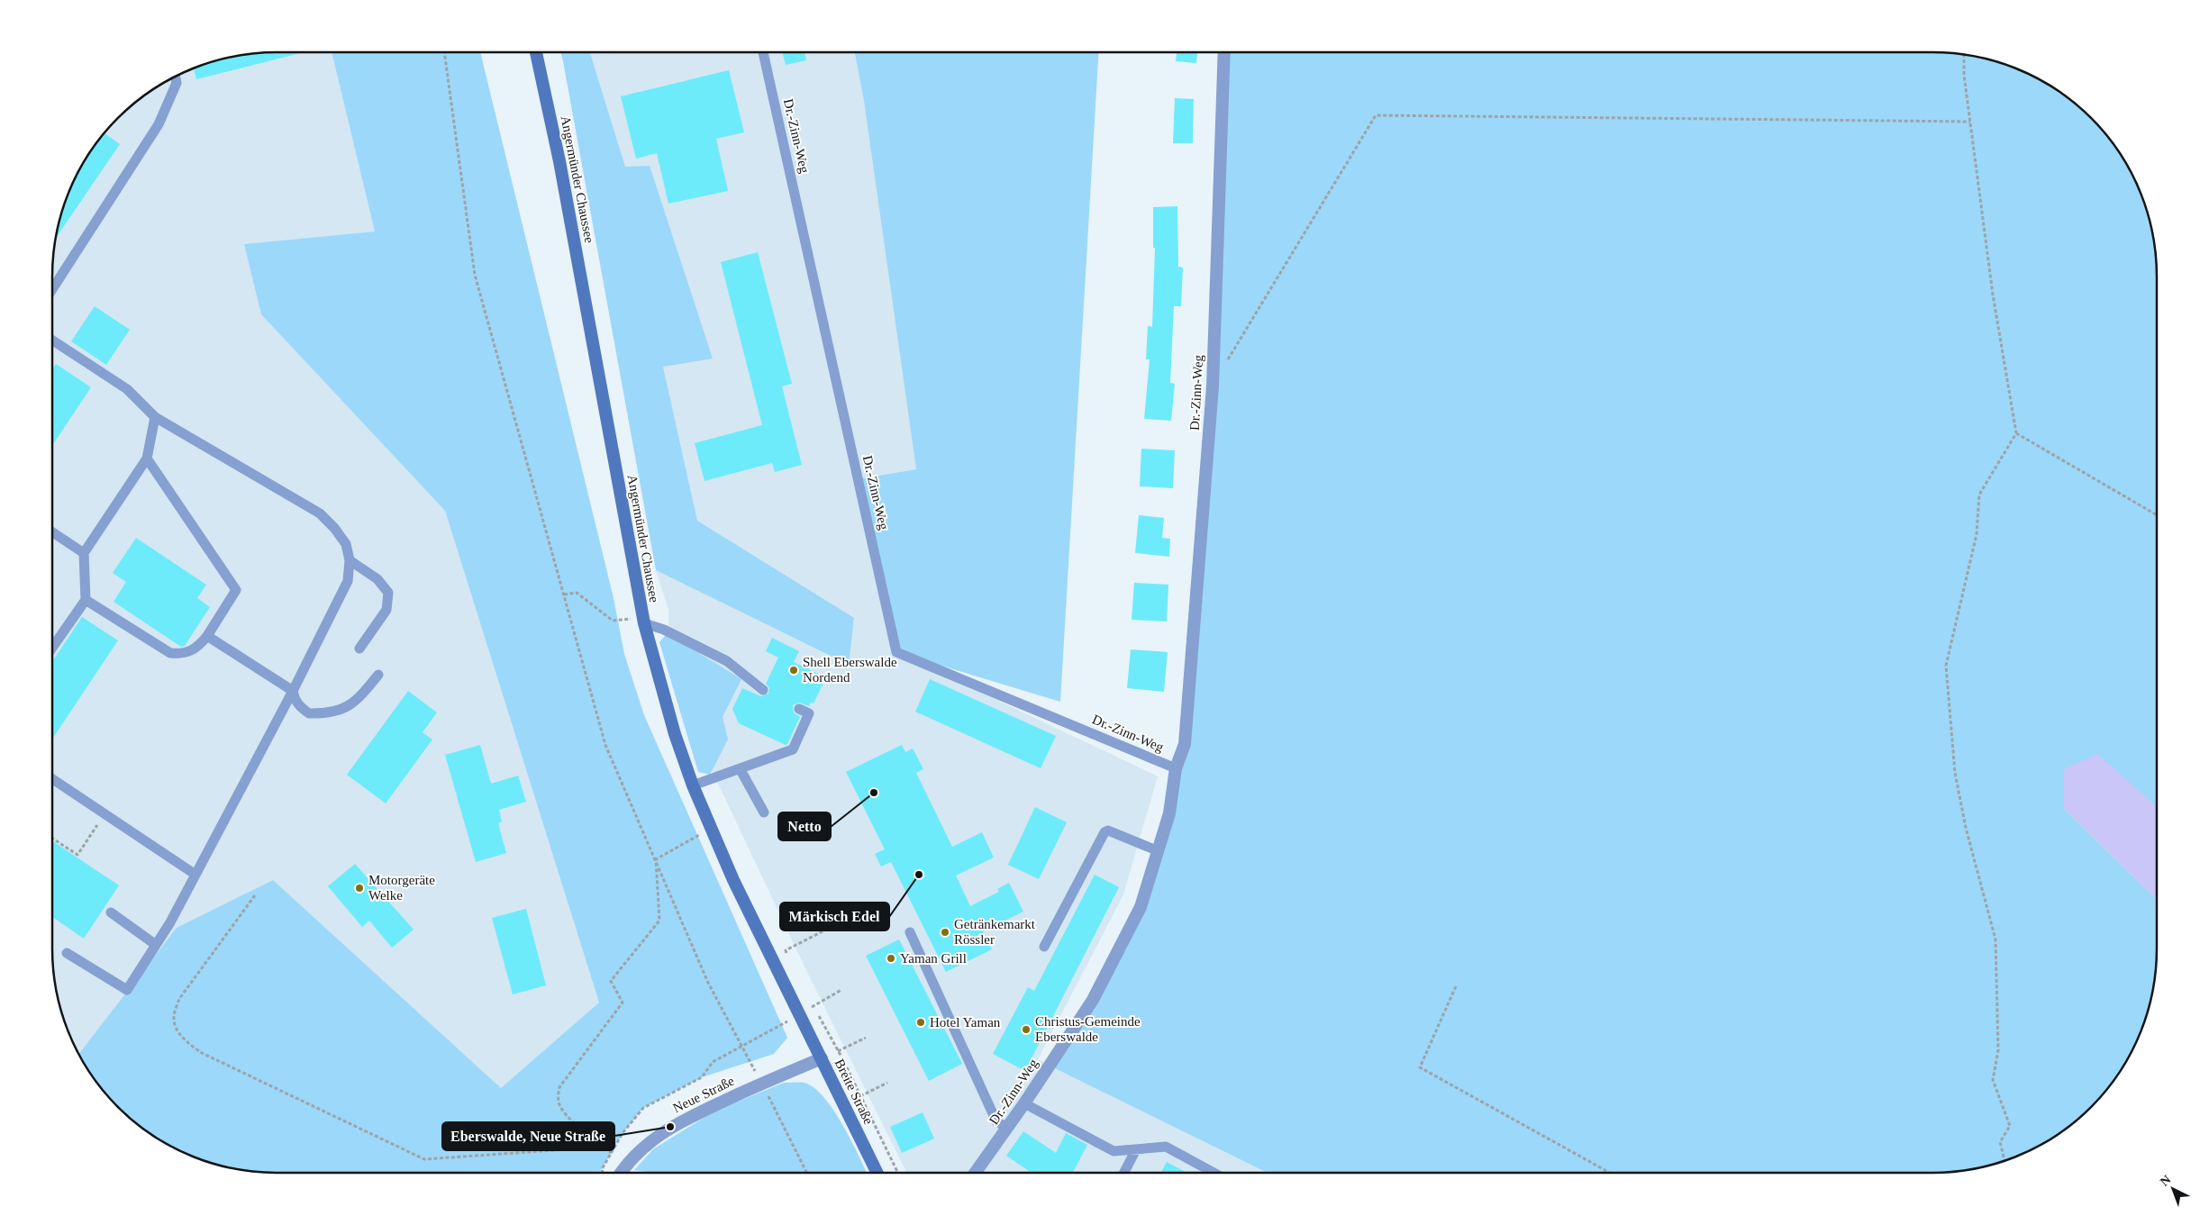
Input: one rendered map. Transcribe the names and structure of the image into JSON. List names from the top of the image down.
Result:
{
  "streets": {
    "main road": ["Angermünder Chaussee", "Breite Straße"],
    "street": ["Dr.-Zinn-Weg", "Neue Straße"]
  },
  "crossings": [
    ["Angermünder Chaussee", "Breite Straße"],
    ["Breite Straße", "Neue Straße"]
  ],
  "places": [
    "Shell Eberswalde Nordend",
    "Netto",
    "Märkisch Edel",
    "Motorgeräte Welke",
    "Getränkemarkt Rössler",
    "Yaman Grill",
    "Hotel Yaman",
    "Christus-Gemeinde Eberswalde",
    "Eberswalde, Neue Straße"
  ],
  "north": "top left"
}
